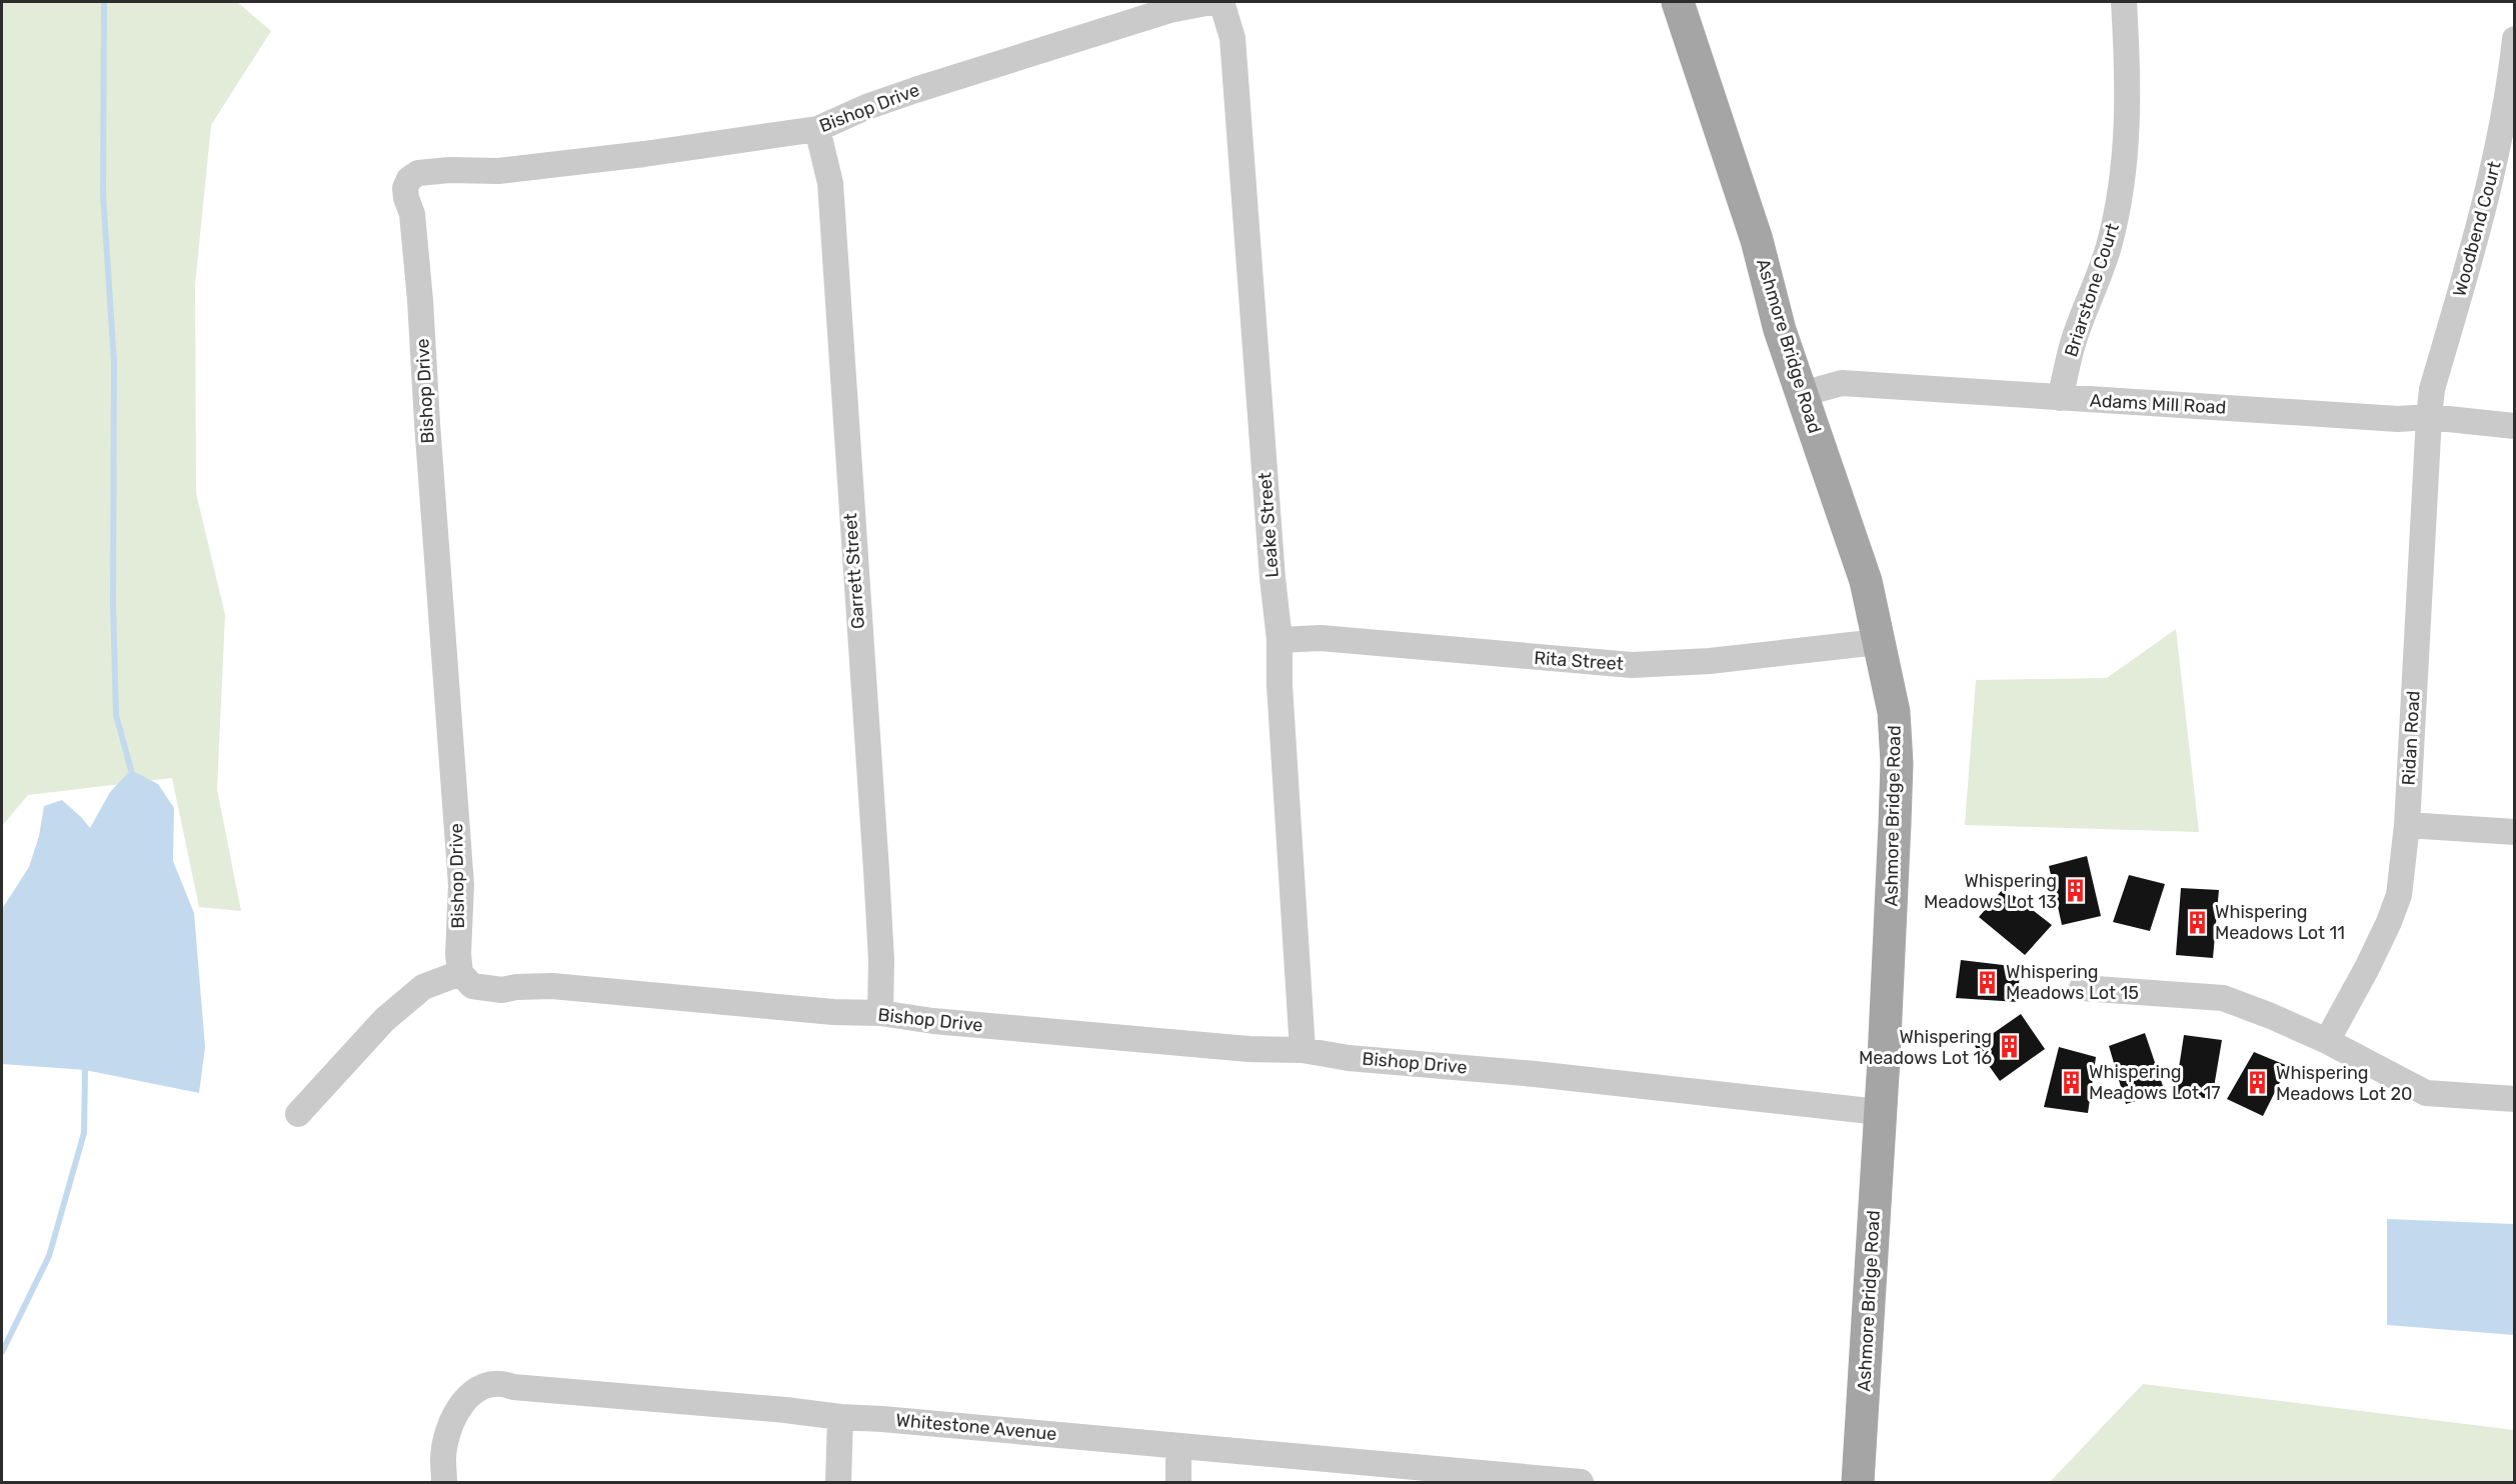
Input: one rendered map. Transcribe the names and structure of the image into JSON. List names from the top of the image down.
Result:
{
  "streets": {
    "main road": ["Ashmore Bridge Road"],
    "street": [
      "Bishop Drive",
      "Woodbend Court",
      "Briarstone Court",
      "Adams Mill Road",
      "Leake Street",
      "Garrett Street",
      "Rita Street",
      "Ridan Road",
      "Whitestone Avenue"
    ]
  },
  "crossings": [
    ["Bishop Drive", "Ashmore Bridge Road"],
    ["Bishop Drive", "Leake Street"],
    ["Bishop Drive", "Garrett Street"],
    ["Woodbend Court", "Adams Mill Road"],
    ["Woodbend Court", "Ridan Road"],
    ["Briarstone Court", "Adams Mill Road"],
    ["Ashmore Bridge Road", "Adams Mill Road"],
    ["Ashmore Bridge Road", "Rita Street"],
    ["Adams Mill Road", "Ridan Road"],
    ["Leake Street", "Rita Street"]
  ],
  "places": {
    "building": [
      "Whispering Meadows Lot 13",
      "Whispering Meadows Lot 11",
      "Whispering Meadows Lot 15",
      "Whispering Meadows Lot 16",
      "Whispering Meadows Lot 17",
      "Whispering Meadows Lot 20"
    ]
  }
}
